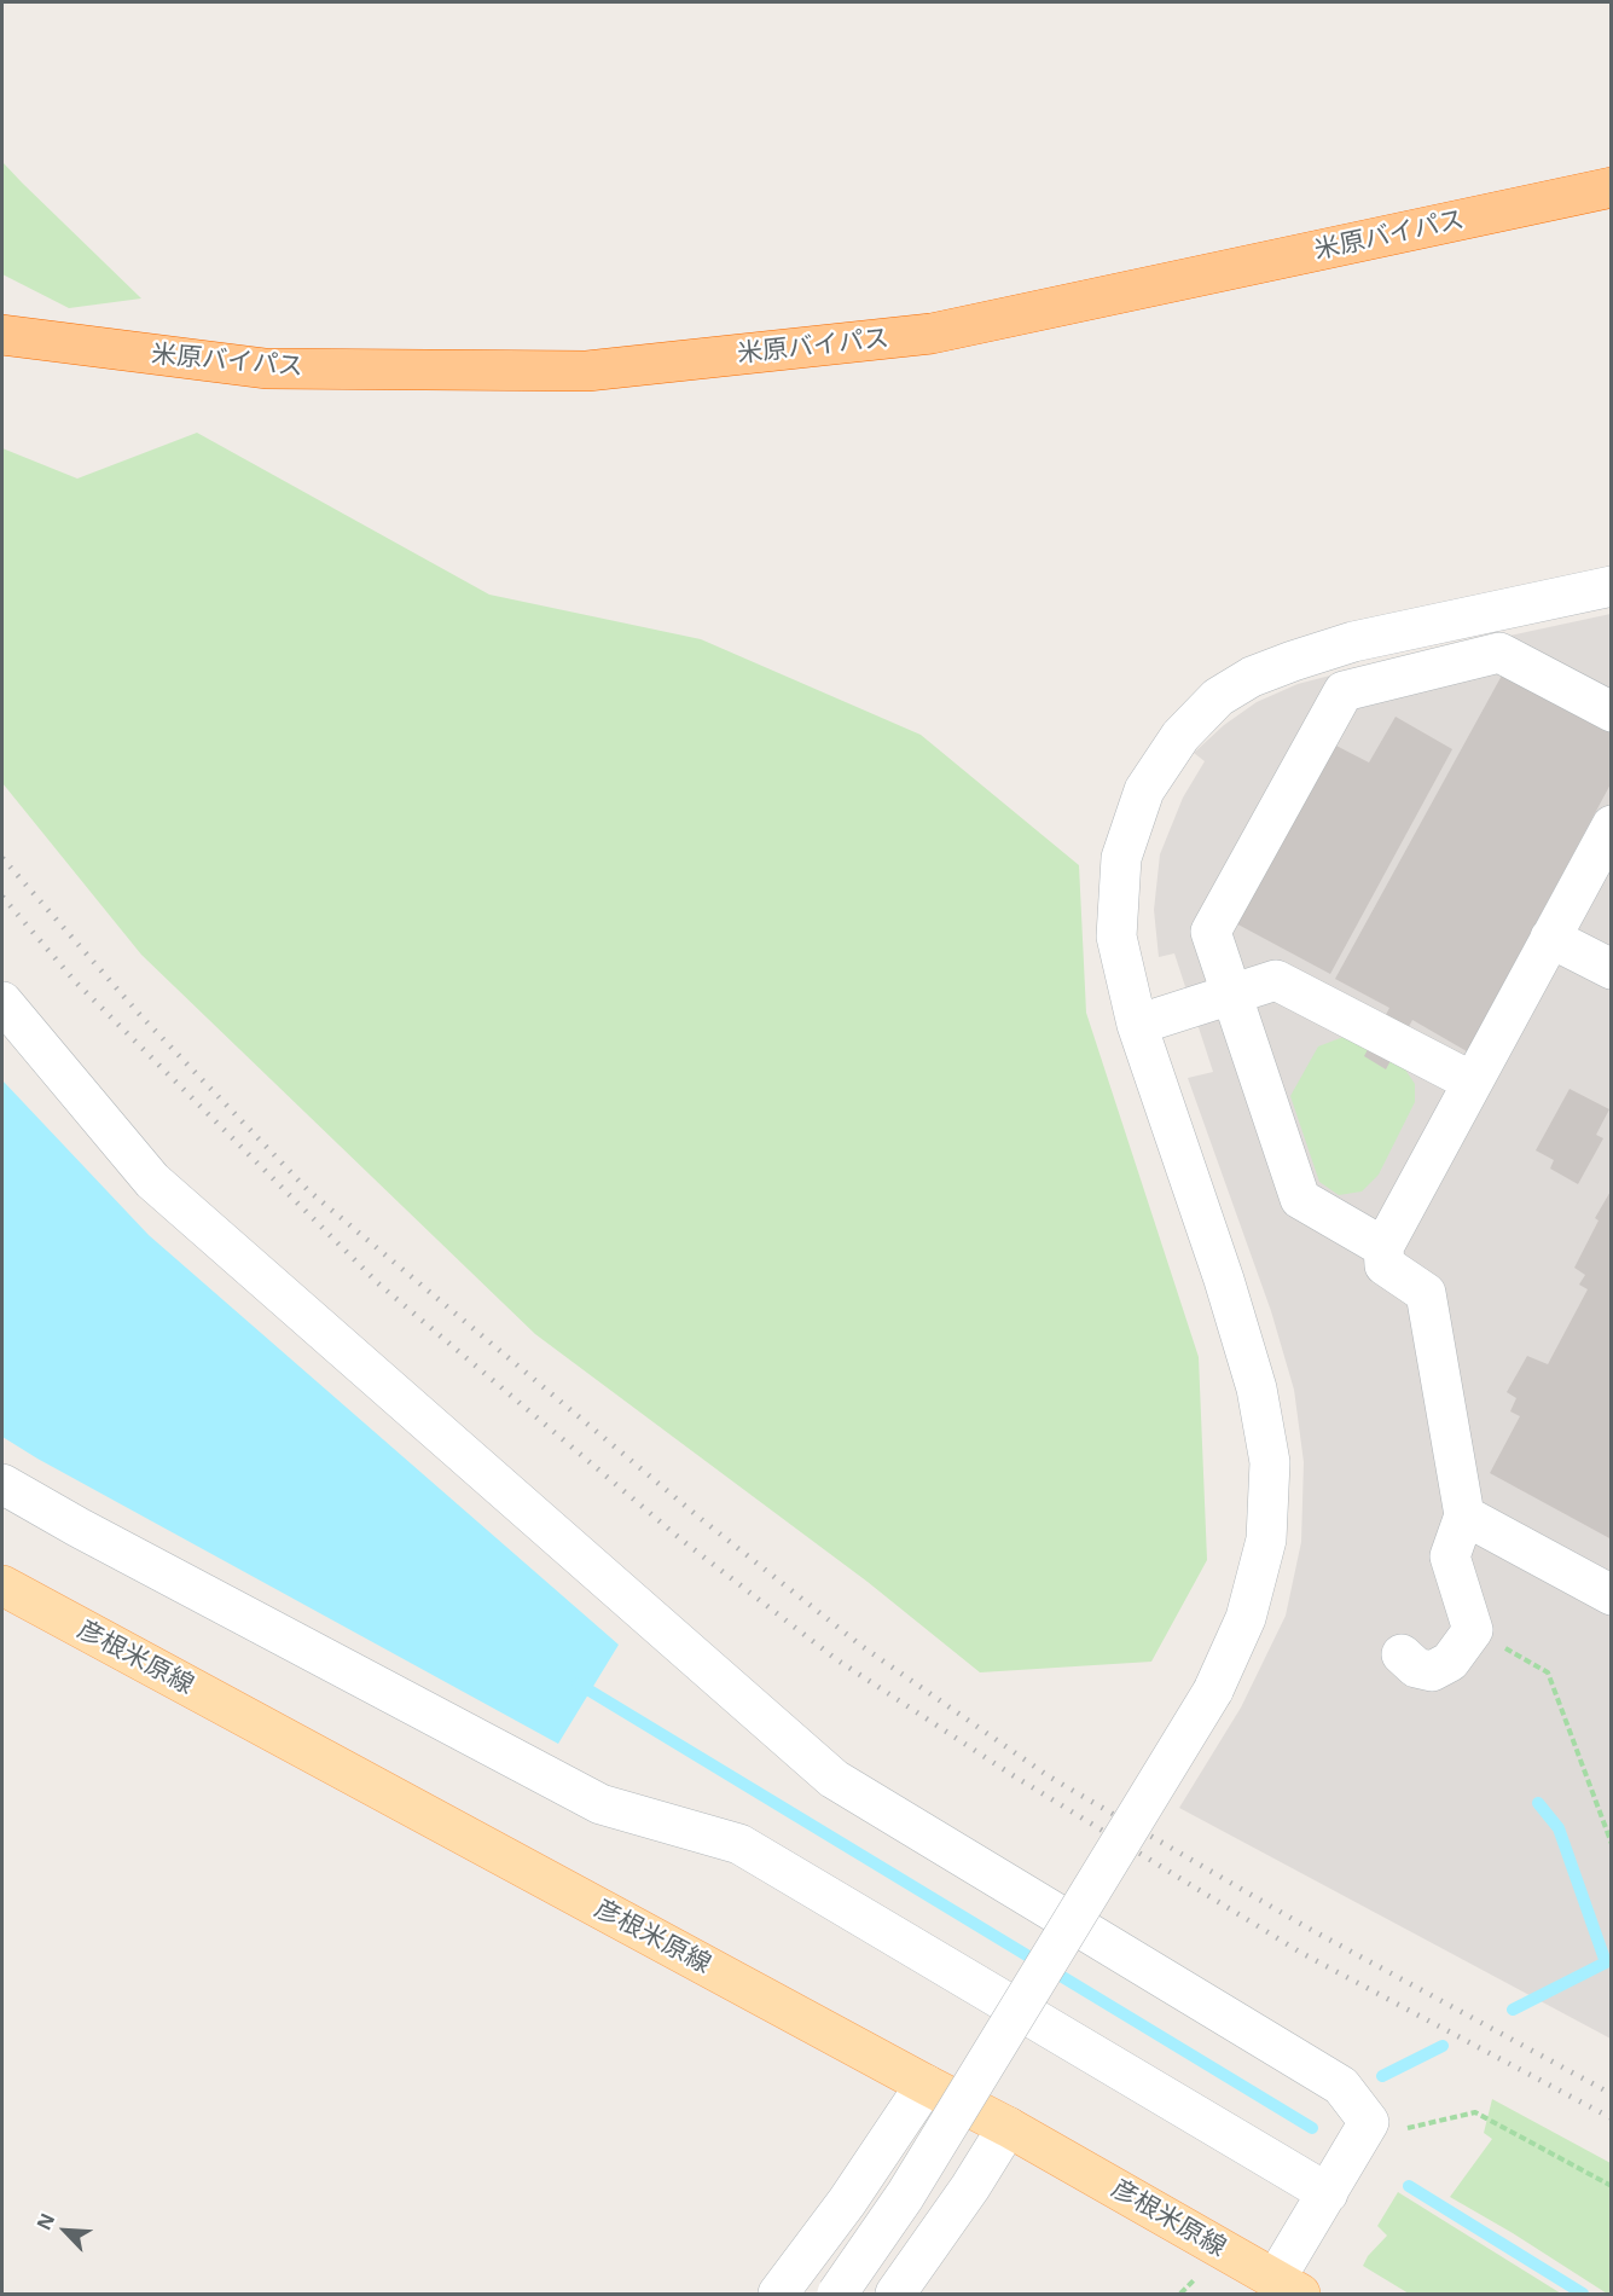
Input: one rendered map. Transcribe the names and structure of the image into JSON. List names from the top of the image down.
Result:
{
  "streets": {
    "highway": ["米原バイパス"],
    "main road": ["彦根米原線"]
  },
  "north": "top left"
}
